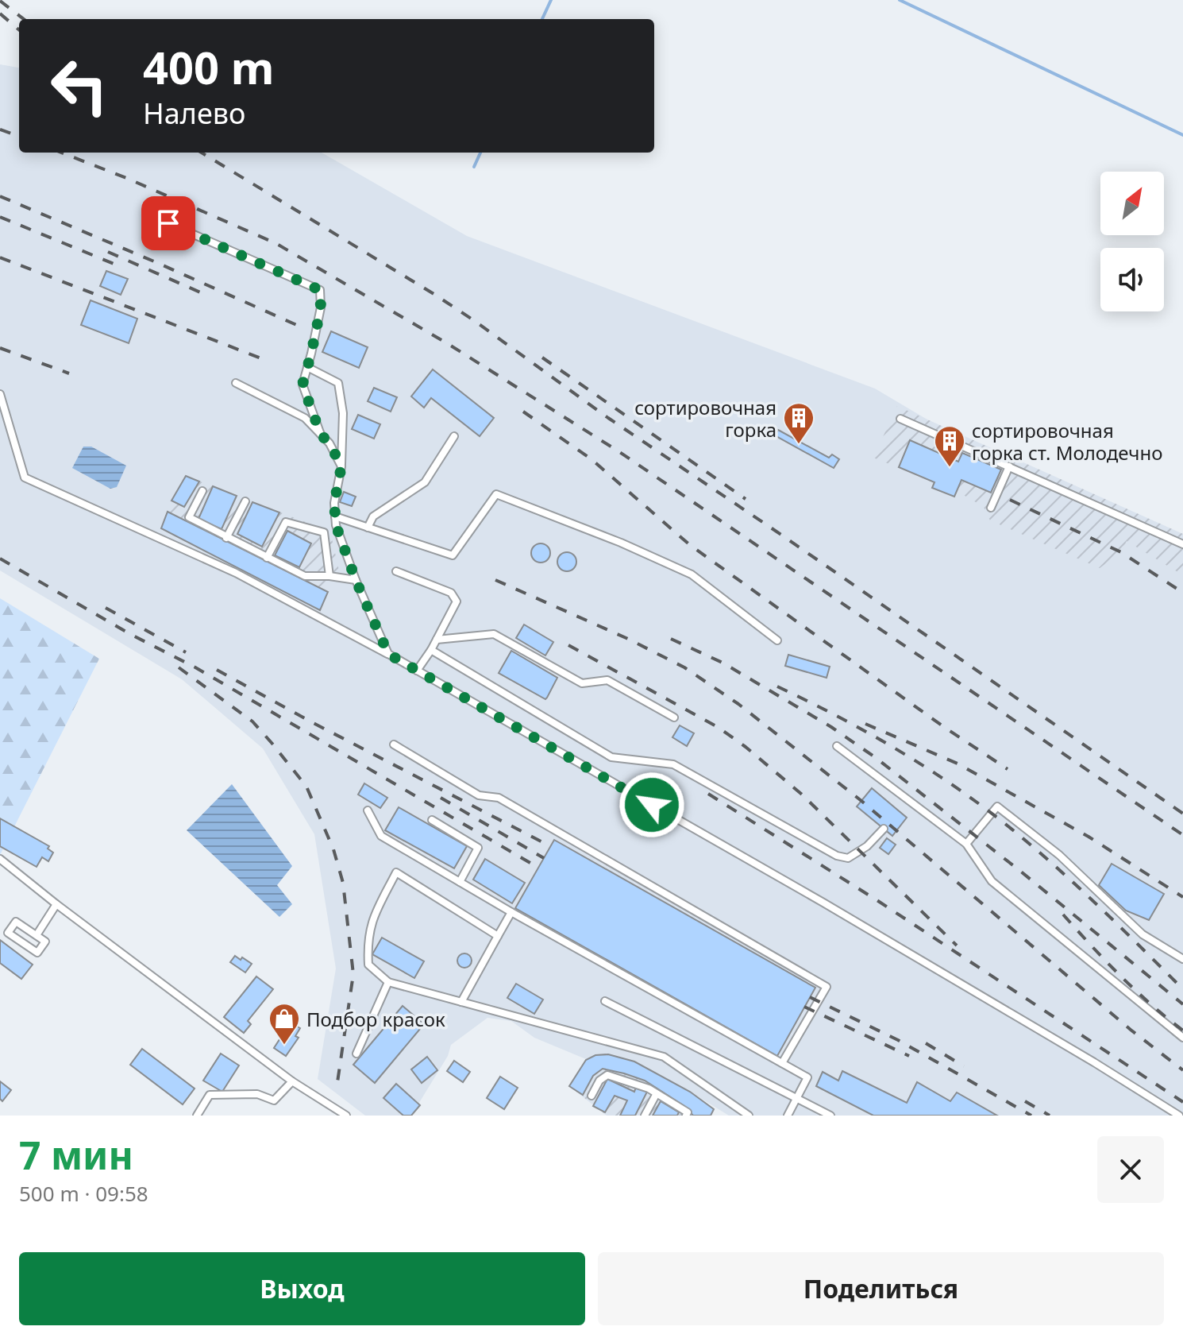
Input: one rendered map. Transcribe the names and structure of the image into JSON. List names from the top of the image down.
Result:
{
  "places": {
    "building": ["сортировочная горка", "сортировочная горка ст. Молодечно"],
    "shop": ["Подбор красок"]
  },
  "north": "top right",
  "page": {
    "turn": ["400 m", "Налево"],
    "heading": ["7 мин", "500 m · 09:58"],
    "buttons": ["Выход", "Поделиться"]
  }
}
